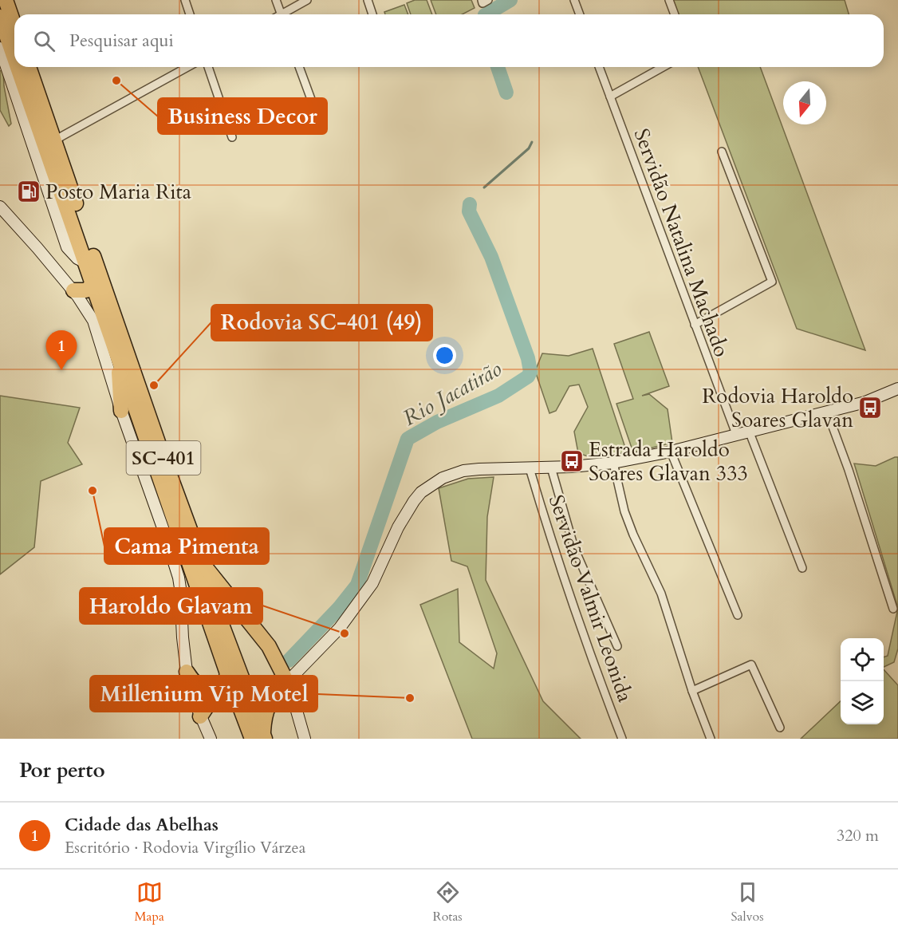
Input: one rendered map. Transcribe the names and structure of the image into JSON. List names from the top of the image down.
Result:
{
  "streets": {
    "highway": ["SC-401"],
    "street": ["Servidão Natalina Machado", "Servidão Valmir Leonida"]
  },
  "water": ["Rio Jacatirão"],
  "places": {
    "other": [
      "Business Decor",
      "Rodovia SC-401 (49)",
      "Cama Pimenta",
      "Haroldo Glavam",
      "Millenium Vip Motel"
    ],
    "fuel station": ["Posto Maria Rita"],
    "bus stop": ["Rodovia Haroldo Soares Glavan", "Estrada Haroldo Soares Glavan 333"]
  },
  "north": "bottom",
  "page": {
    "search": "Pesquisar aqui",
    "pins": "1",
    "heading": "Por perto",
    "list": [
      {
        "mark": "1",
        "name": "Cidade das Abelhas",
        "note": "Escritório · Rodovia Virgílio Várzea",
        "value": "320 m"
      }
    ],
    "nav": ["Mapa", "Rotas", "Salvos"]
  }
}
